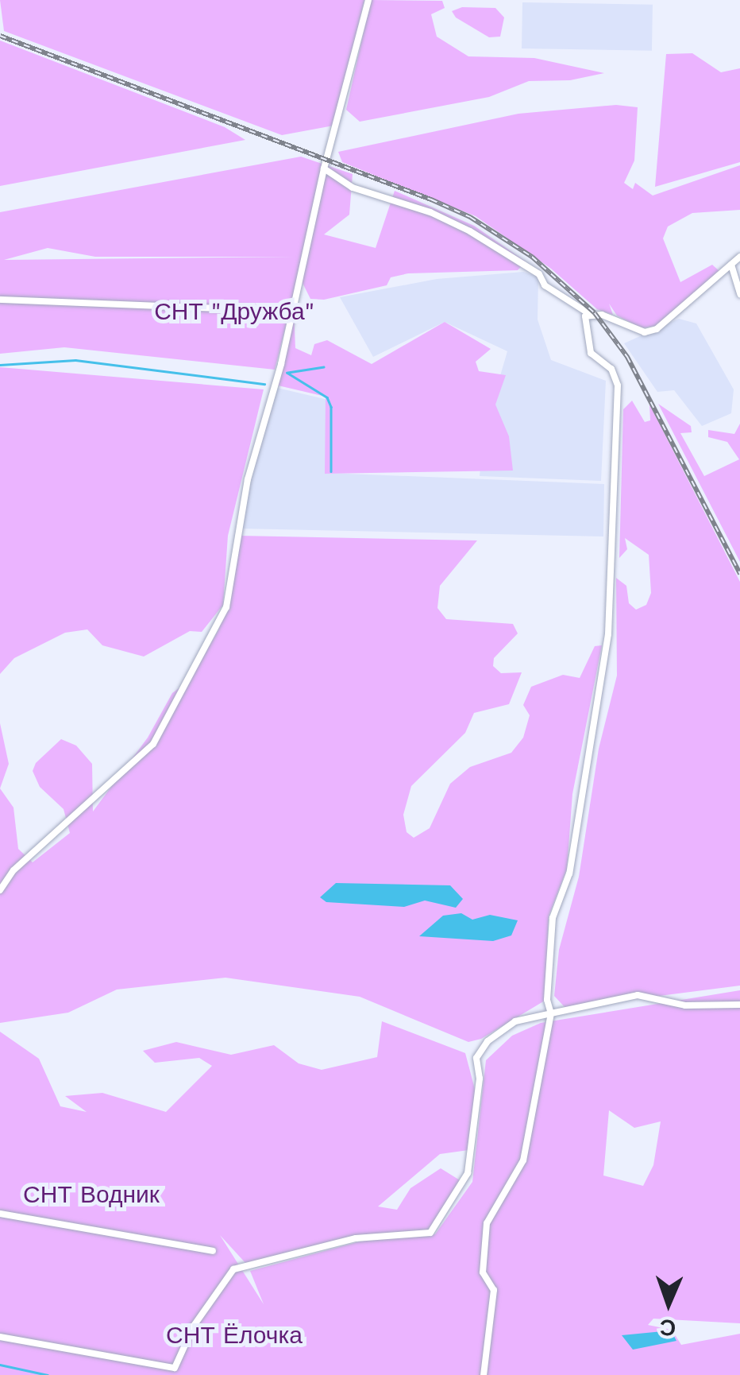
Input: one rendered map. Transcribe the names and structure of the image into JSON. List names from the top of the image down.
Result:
{
  "parks": ["СНТ \"Дружба\"", "СНТ Водник", "СНТ Ёлочка"],
  "north": "bottom"
}
